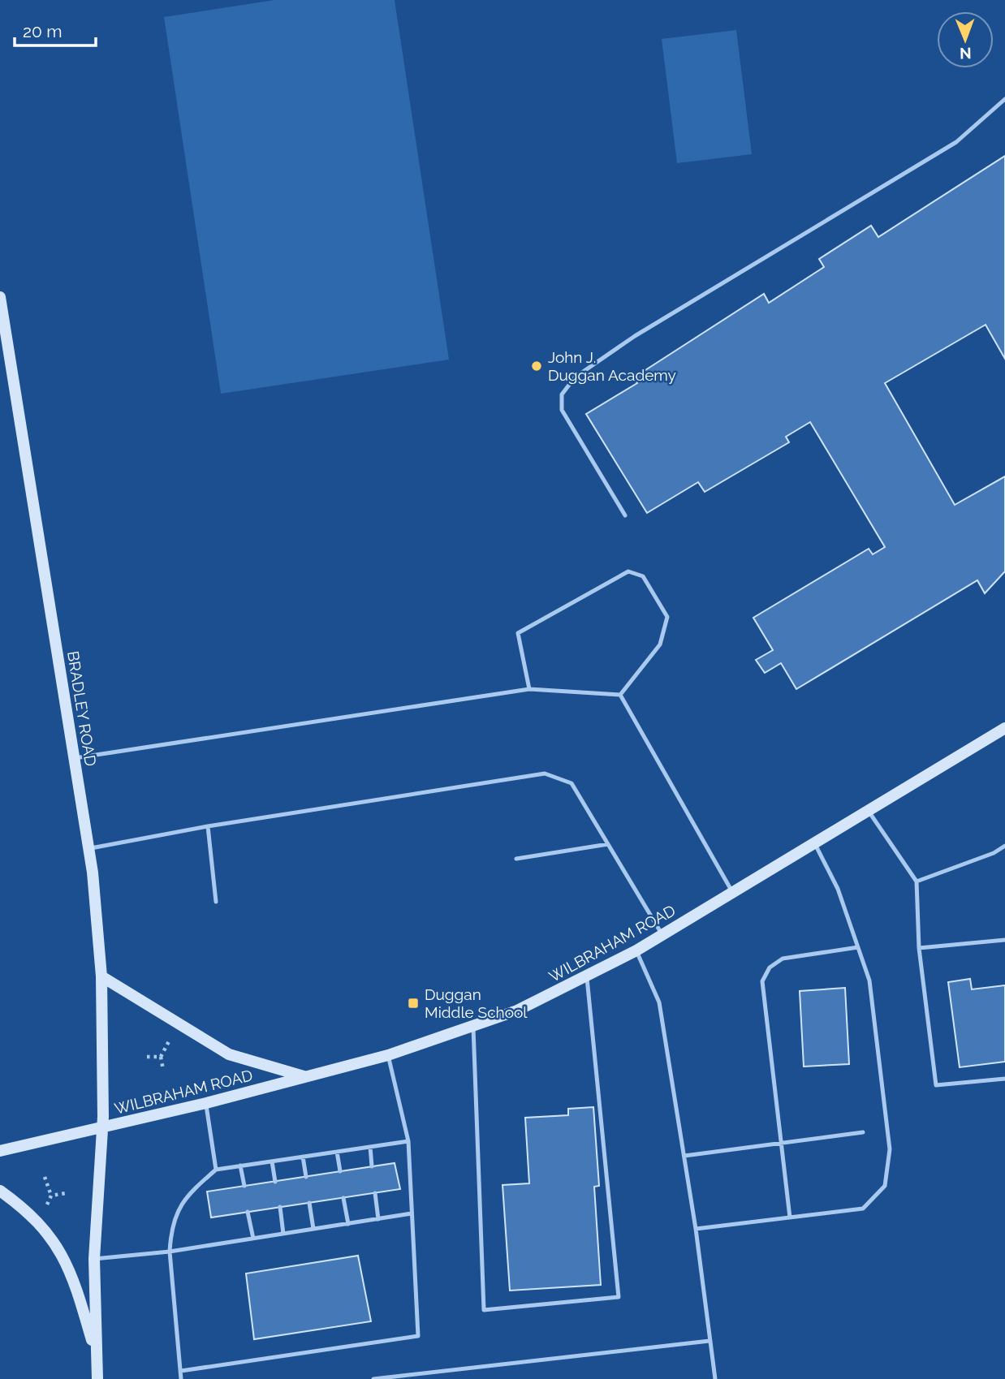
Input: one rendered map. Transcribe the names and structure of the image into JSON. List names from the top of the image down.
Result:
{
  "streets": {
    "main road": ["BRADLEY ROAD", "WILBRAHAM ROAD"]
  },
  "crossings": [
    ["BRADLEY ROAD", "WILBRAHAM ROAD"]
  ],
  "places": {
    "other": ["John J. Duggan Academy"],
    "transit": ["Duggan Middle School"]
  },
  "scale_bar": "20 m",
  "north": "bottom"
}
